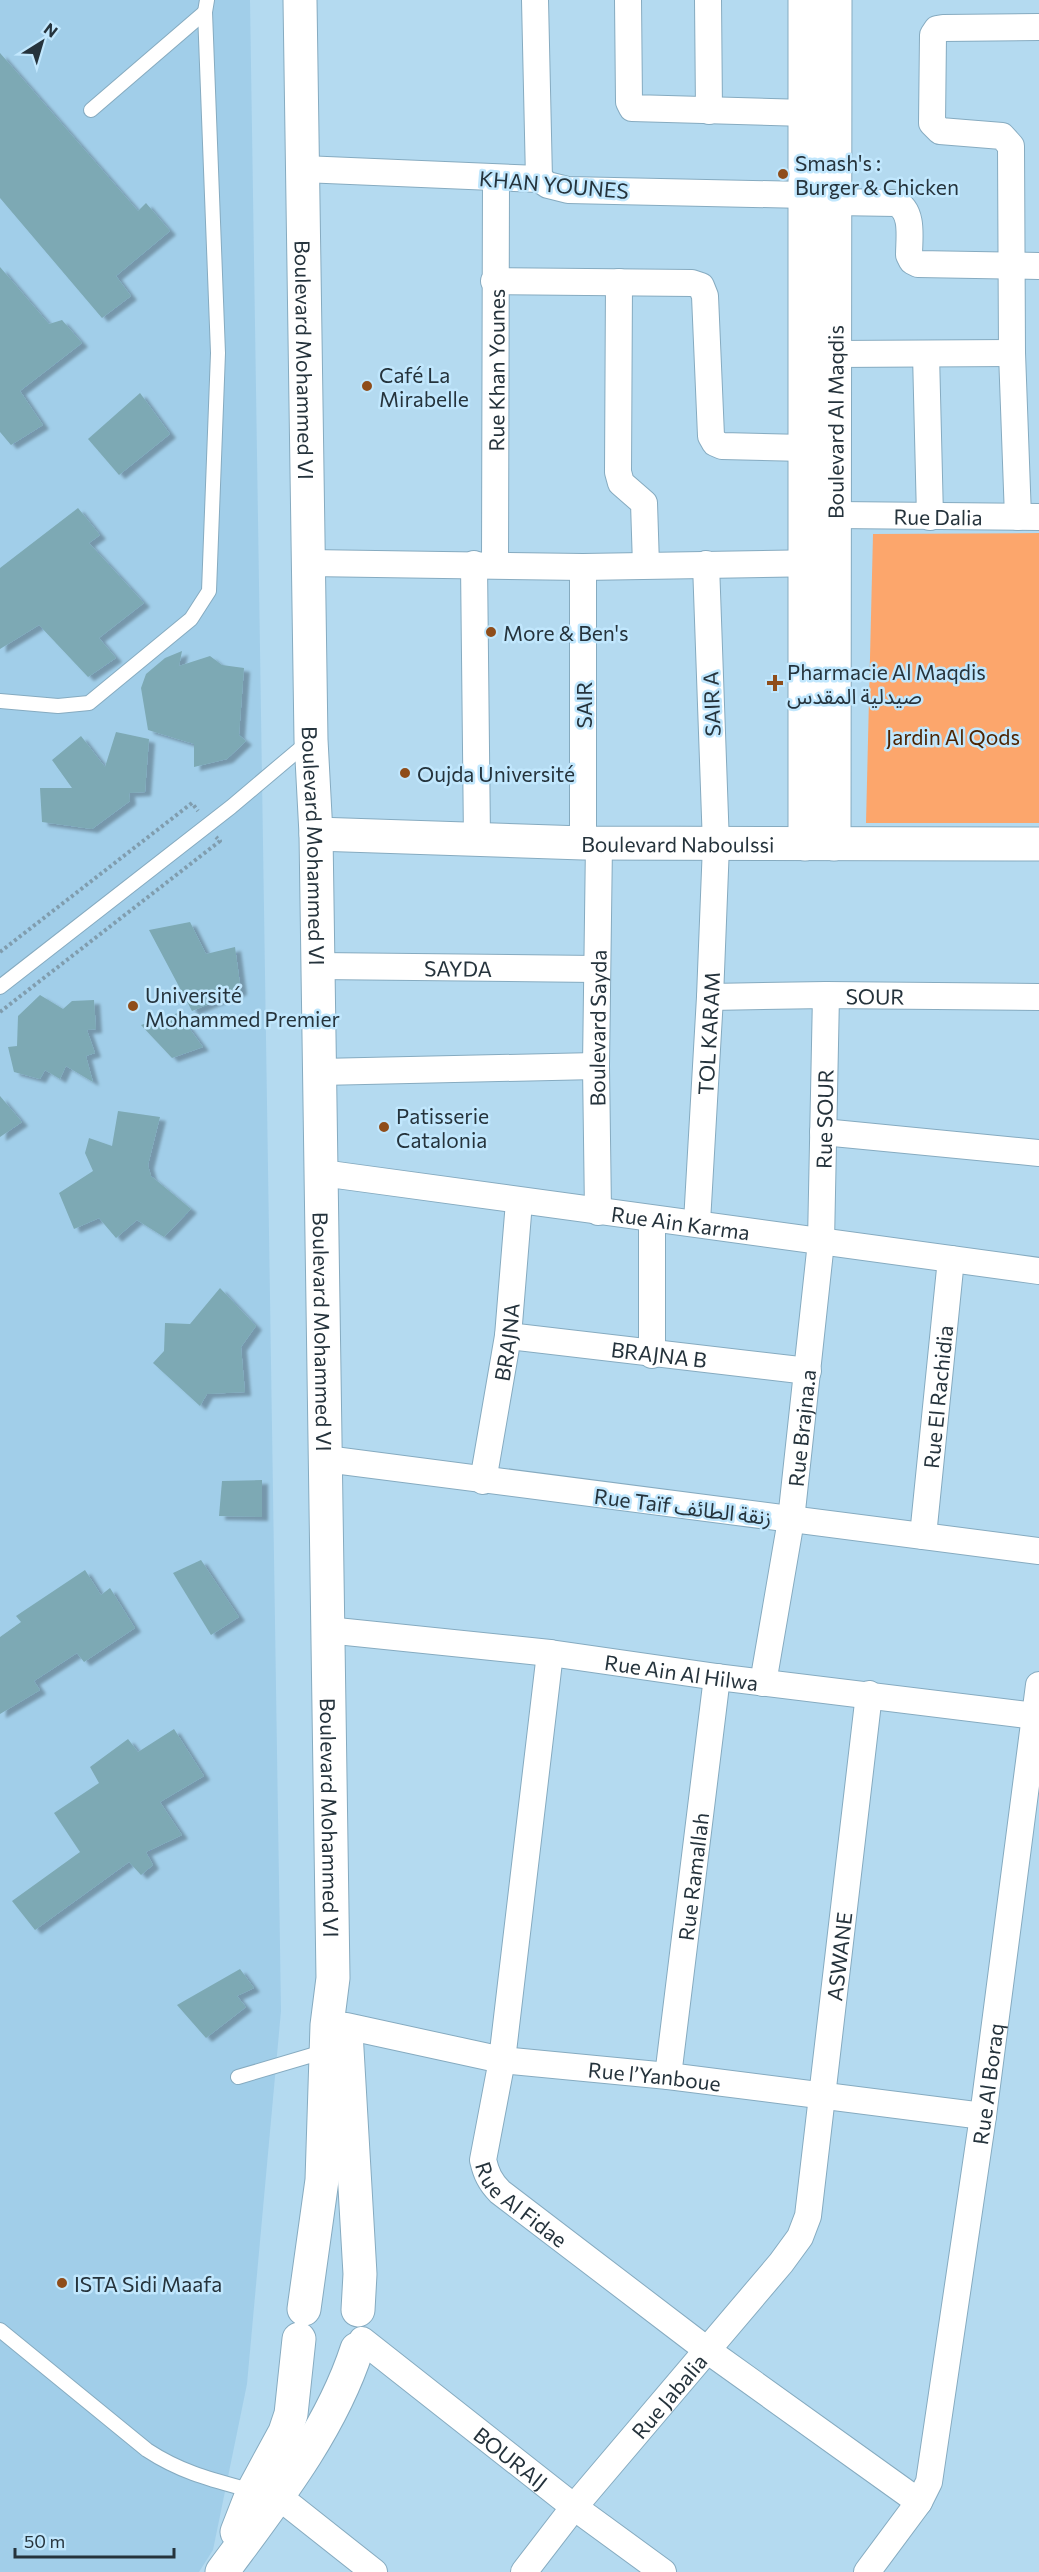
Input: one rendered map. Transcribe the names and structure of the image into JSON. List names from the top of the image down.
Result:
{
  "streets": {
    "street": [
      "KHAN YOUNES",
      "Boulevard Mohammed VI",
      "Rue Khan Younes",
      "Boulevard Al Maqdis",
      "Rue Dalia",
      "SAIR A",
      "SAIR",
      "Boulevard Naboulssi",
      "SAYDA",
      "SOUR",
      "Boulevard Sayda",
      "TOL KARAM",
      "Rue SOUR",
      "Rue Ain Karma",
      "BRAJNA",
      "BRAJNA B",
      "Rue El Rachidia",
      "Rue Brajna.a",
      "Rue Taïf زنقة الطائف",
      "Rue Ain Al Hilwa",
      "Rue Ramallah",
      "ASWANE",
      "Rue l’Yanboue",
      "Rue Al Boraq",
      "Rue Al Fidae",
      "Rue Jabalia",
      "BOURAIJ"
    ]
  },
  "crossings": [
    ["KHAN YOUNES", "Boulevard Mohammed VI"],
    ["KHAN YOUNES", "Rue Khan Younes"],
    ["KHAN YOUNES", "Boulevard Al Maqdis"],
    ["Boulevard Mohammed VI", "Boulevard Naboulssi"],
    ["Boulevard Mohammed VI", "SAYDA"],
    ["Boulevard Mohammed VI", "Rue Ain Karma"],
    ["Boulevard Mohammed VI", "Rue Taïf زنقة الطائف"],
    ["Boulevard Mohammed VI", "Rue Ain Al Hilwa"],
    ["Boulevard Mohammed VI", "Rue l’Yanboue"],
    ["Boulevard Mohammed VI", "BOURAIJ"],
    ["Rue Khan Younes", "Boulevard Naboulssi"],
    ["Boulevard Al Maqdis", "Rue Dalia"],
    ["Boulevard Al Maqdis", "Boulevard Naboulssi"],
    ["SAIR A", "Boulevard Naboulssi"],
    ["SAIR A", "TOL KARAM"],
    ["SAIR", "Boulevard Naboulssi"],
    ["SAIR", "Boulevard Sayda"],
    ["Boulevard Naboulssi", "Boulevard Sayda"],
    ["Boulevard Naboulssi", "TOL KARAM"],
    ["SAYDA", "Boulevard Sayda"],
    ["SOUR", "TOL KARAM"],
    ["SOUR", "Rue SOUR"],
    ["Boulevard Sayda", "Rue Ain Karma"],
    ["TOL KARAM", "Rue Ain Karma"],
    ["Rue SOUR", "Rue Ain Karma"],
    ["Rue SOUR", "Rue Brajna.a"],
    ["Rue Ain Karma", "BRAJNA"],
    ["Rue Ain Karma", "Rue El Rachidia"],
    ["Rue Ain Karma", "Rue Brajna.a"],
    ["BRAJNA", "BRAJNA B"],
    ["BRAJNA", "Rue Taïf زنقة الطائف"],
    ["BRAJNA B", "Rue Brajna.a"],
    ["Rue El Rachidia", "Rue Taïf زنقة الطائف"],
    ["Rue Brajna.a", "Rue Taïf زنقة الطائف"],
    ["Rue Brajna.a", "Rue Ain Al Hilwa"],
    ["Rue Ain Al Hilwa", "Rue Ramallah"],
    ["Rue Ain Al Hilwa", "ASWANE"],
    ["Rue Ain Al Hilwa", "Rue Al Boraq"],
    ["Rue Ain Al Hilwa", "Rue Al Fidae"],
    ["Rue Ramallah", "Rue l’Yanboue"],
    ["ASWANE", "Rue l’Yanboue"],
    ["ASWANE", "Rue Jabalia"],
    ["Rue l’Yanboue", "Rue Al Boraq"],
    ["Rue l’Yanboue", "Rue Al Fidae"],
    ["Rue Al Boraq", "Rue Al Fidae"],
    ["Rue Al Fidae", "Rue Jabalia"],
    ["Rue Jabalia", "BOURAIJ"]
  ],
  "parks": ["Jardin Al Qods"],
  "places": {
    "other": [
      "Smash's : Burger & Chicken",
      "Café La Mirabelle",
      "More & Ben's",
      "Oujda Université",
      "Université Mohammed Premier",
      "Patisserie Catalonia",
      "ISTA Sidi Maafa"
    ],
    "health": ["Pharmacie Al Maqdis صيدلية المقدس"]
  },
  "scale_bar": "50 m",
  "north": "top right"
}
